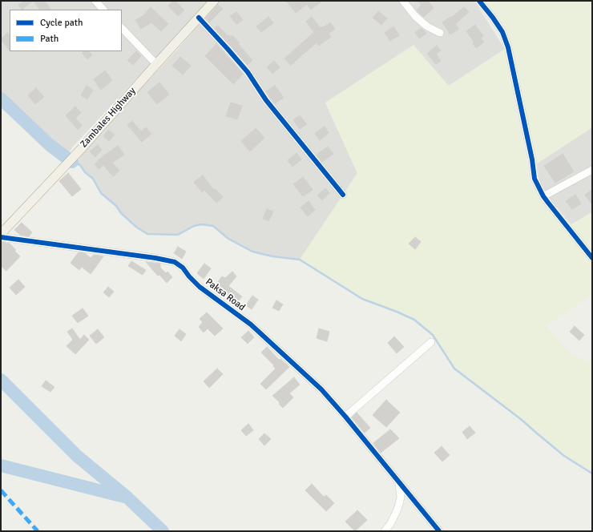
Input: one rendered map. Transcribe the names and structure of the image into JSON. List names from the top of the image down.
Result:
{
  "streets": {
    "main road": ["Zambales Highway"],
    "street": ["Paksa Road"]
  },
  "legend": ["Cycle path", "Path"]
}
